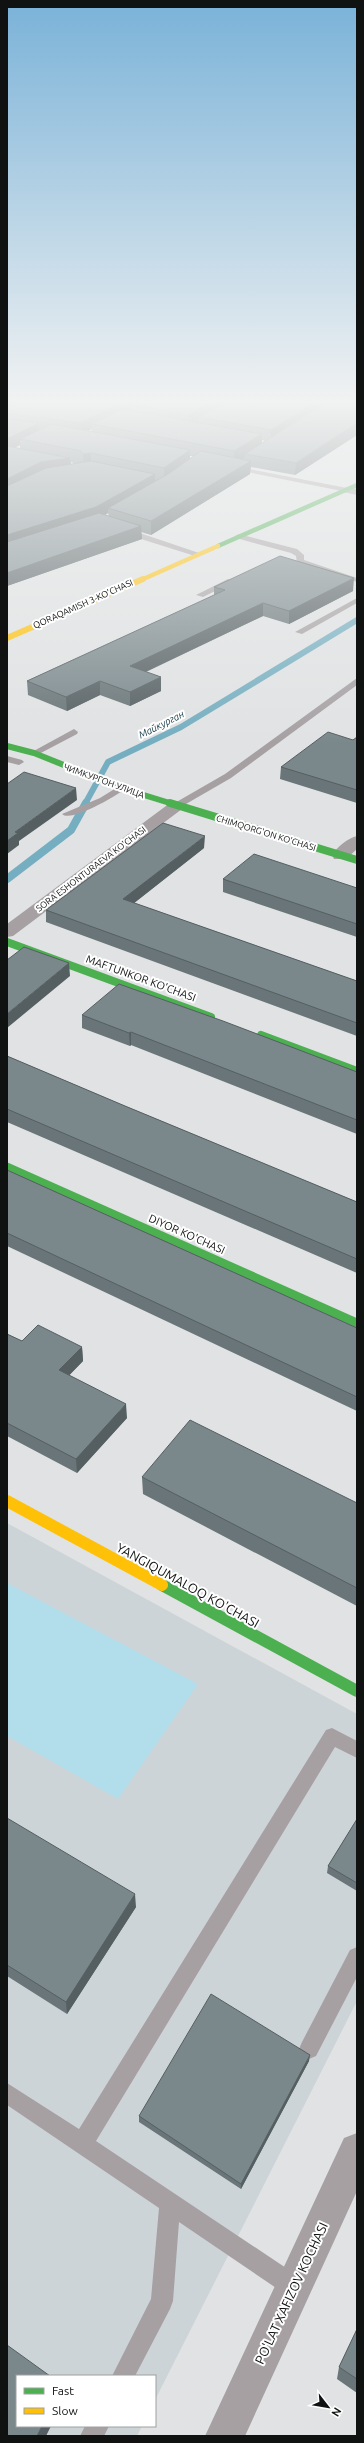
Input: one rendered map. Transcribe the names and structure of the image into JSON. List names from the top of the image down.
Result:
{
  "streets": {
    "street": [
      "QORAQAMISH 3-KO'CHASI",
      "ЧИМКУРГОН УЛИЦА",
      "CHIMQORG'ON KO'CHASI",
      "SORA ESHONTURAEVA KO'CHASI",
      "MAFTUNKOR KO'CHASI",
      "DIYOR KO'CHASI",
      "YANGIQUMALOQ KO'CHASI",
      "PO'LAT XAFIZOV KOCHASI"
    ]
  },
  "crossings": [
    ["ЧИМКУРГОН УЛИЦА", "CHIMQORG'ON KO'CHASI"],
    ["ЧИМКУРГОН УЛИЦА", "SORA ESHONTURAEVA KO'CHASI"],
    ["CHIMQORG'ON KO'CHASI", "SORA ESHONTURAEVA KO'CHASI"]
  ],
  "water": ["Майкурган"],
  "legend": ["Fast", "Slow"],
  "north": "bottom right"
}
